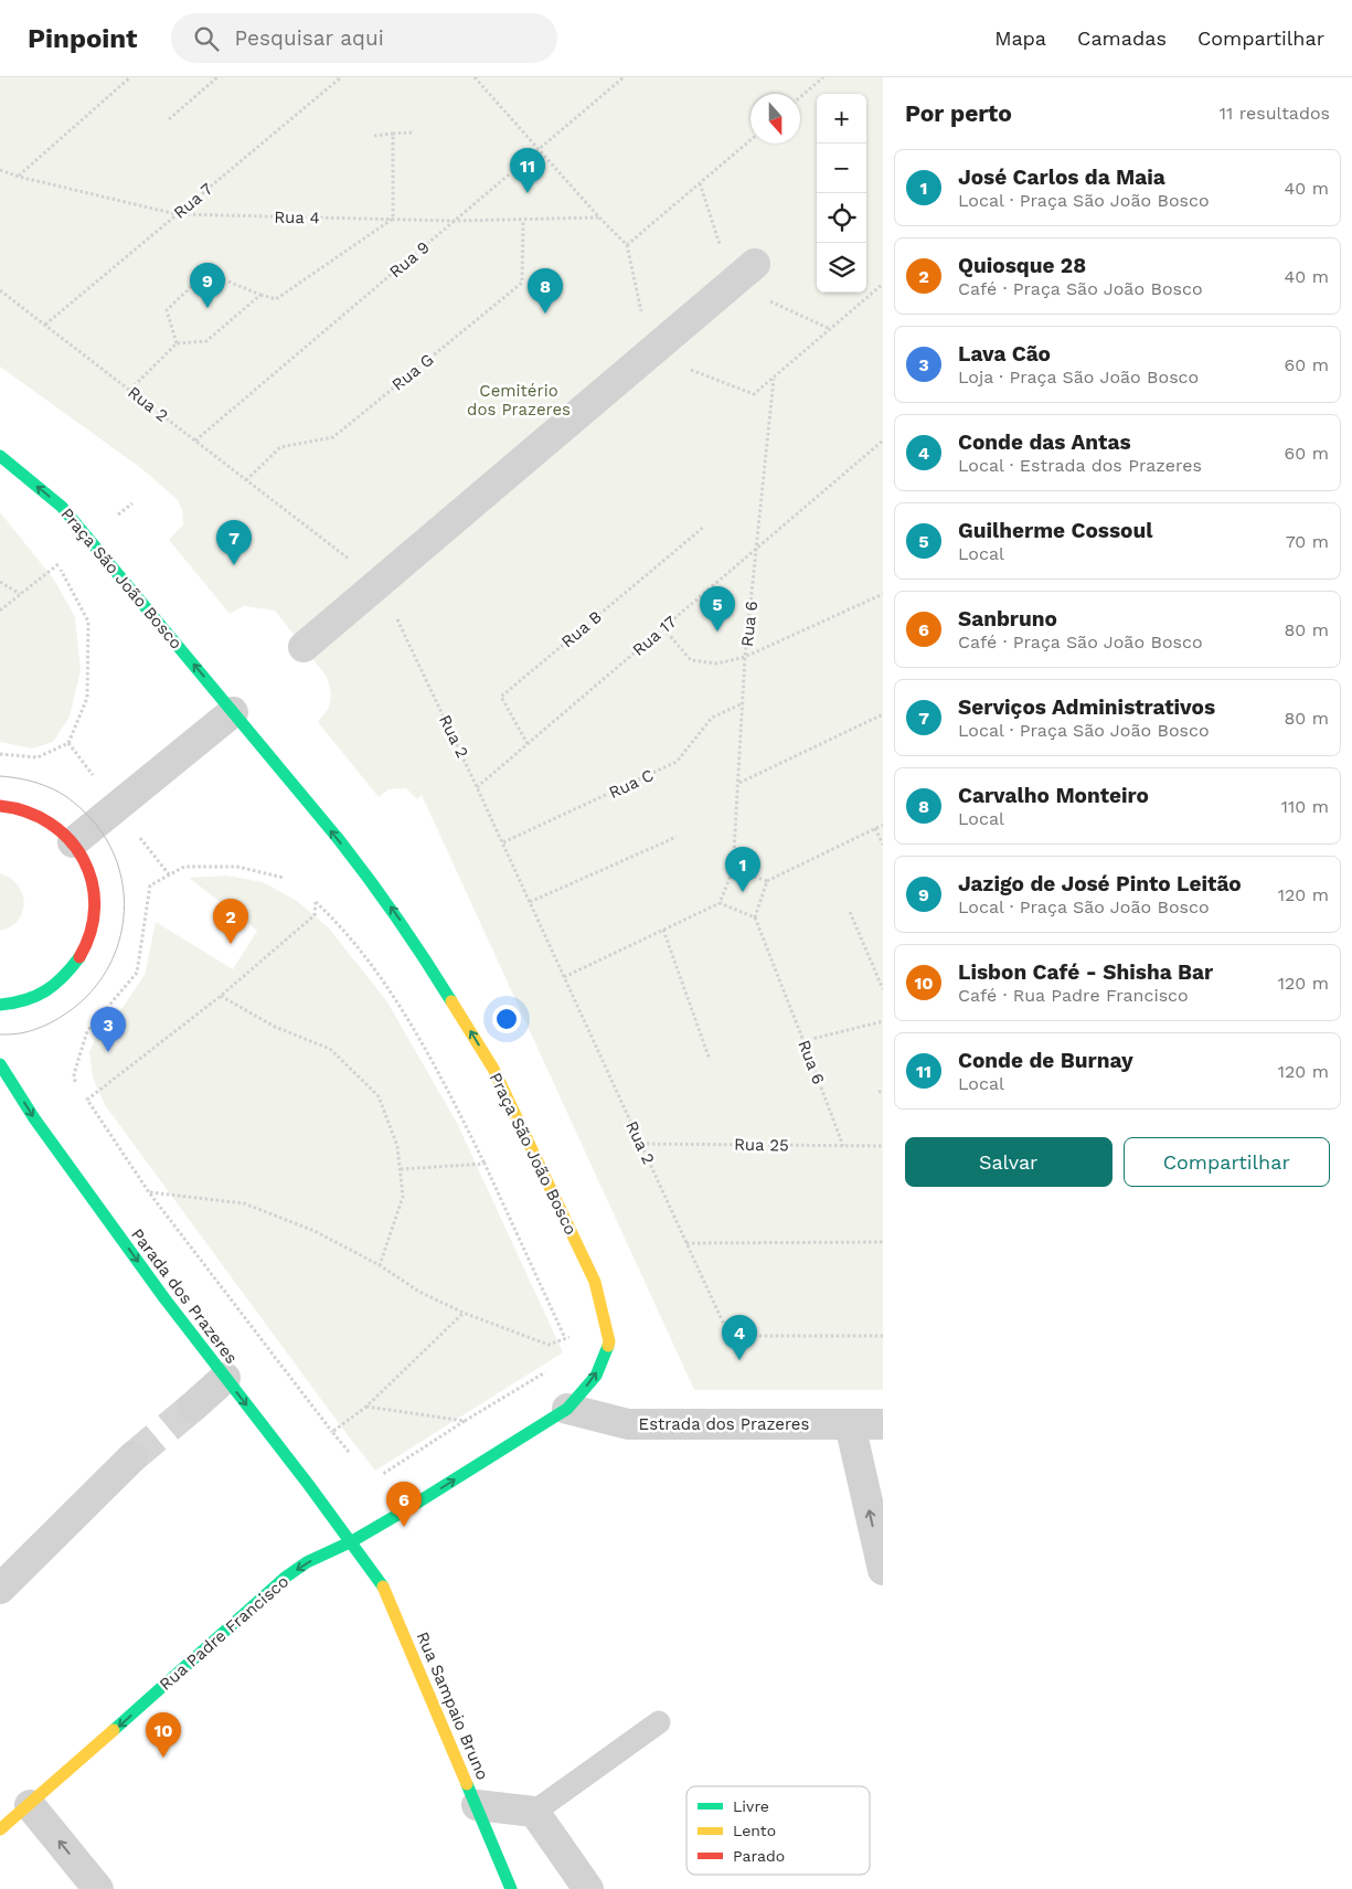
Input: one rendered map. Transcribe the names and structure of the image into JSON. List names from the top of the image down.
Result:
{
  "streets": {
    "street": [
      "Praça São João Bosco",
      "Parada dos Prazeres",
      "Estrada dos Prazeres",
      "Rua Padre Francisco",
      "Rua Sampaio Bruno"
    ],
    "path": [
      "Rua 7",
      "Rua 4",
      "Rua 9",
      "Rua G",
      "Rua 2",
      "Rua 6",
      "Rua B",
      "Rua 17",
      "Rua C",
      "Rua 25"
    ]
  },
  "crossings": [
    ["Rua 7", "Rua 4"],
    ["Rua 7", "Rua 2"],
    ["Rua 4", "Rua 9"],
    ["Rua 4", "Rua G"],
    ["Rua 9", "Rua 2"],
    ["Rua G", "Rua 2"],
    ["Rua 2", "Rua 17"],
    ["Rua 2", "Rua C"],
    ["Rua 2", "Rua 25"],
    ["Praça São João Bosco", "Parada dos Prazeres"],
    ["Praça São João Bosco", "Estrada dos Prazeres"],
    ["Praça São João Bosco", "Rua Padre Francisco"],
    ["Praça São João Bosco", "Rua Sampaio Bruno"],
    ["Rua 6", "Rua 17"],
    ["Rua 6", "Rua C"],
    ["Rua 6", "Rua 25"],
    ["Rua B", "Rua 17"],
    ["Parada dos Prazeres", "Rua Padre Francisco"],
    ["Parada dos Prazeres", "Rua Sampaio Bruno"],
    ["Rua Padre Francisco", "Rua Sampaio Bruno"]
  ],
  "one_way": ["Praça São João Bosco", "Parada dos Prazeres", "Rua Padre Francisco"],
  "parks": ["Cemitério dos Prazeres"],
  "legend": ["Livre", "Lento", "Parado"],
  "north": "bottom",
  "page": {
    "header": "Pinpoint",
    "search": "Pesquisar aqui",
    "nav": ["Mapa", "Camadas", "Compartilhar"],
    "heading": ["Por perto", "11 resultados"],
    "map_buttons": ["+", "−"],
    "pins": [
      "11",
      "9",
      "8",
      "7",
      "5",
      "1",
      "2",
      "3",
      "4",
      "6",
      "10"
    ],
    "list": [
      {
        "mark": "1",
        "name": "José Carlos da Maia",
        "note": "Local · Praça São João Bosco",
        "value": "40 m"
      },
      {
        "mark": "2",
        "name": "Quiosque 28",
        "note": "Café · Praça São João Bosco",
        "value": "40 m"
      },
      {
        "mark": "3",
        "name": "Lava Cão",
        "note": "Loja · Praça São João Bosco",
        "value": "60 m"
      },
      {
        "mark": "4",
        "name": "Conde das Antas",
        "note": "Local · Estrada dos Prazeres",
        "value": "60 m"
      },
      {
        "mark": "5",
        "name": "Guilherme Cossoul",
        "note": "Local",
        "value": "70 m"
      },
      {
        "mark": "6",
        "name": "Sanbruno",
        "note": "Café · Praça São João Bosco",
        "value": "80 m"
      },
      {
        "mark": "7",
        "name": "Serviços Administrativos",
        "note": "Local · Praça São João Bosco",
        "value": "80 m"
      },
      {
        "mark": "8",
        "name": "Carvalho Monteiro",
        "note": "Local",
        "value": "110 m"
      },
      {
        "mark": "9",
        "name": "Jazigo de José Pinto Leitão",
        "note": "Local · Praça São João Bosco",
        "value": "120 m"
      },
      {
        "mark": "10",
        "name": "Lisbon Café - Shisha Bar",
        "note": "Café · Rua Padre Francisco",
        "value": "120 m"
      },
      {
        "mark": "11",
        "name": "Conde de Burnay",
        "note": "Local",
        "value": "120 m"
      }
    ],
    "buttons": ["Salvar", "Compartilhar"]
  }
}
